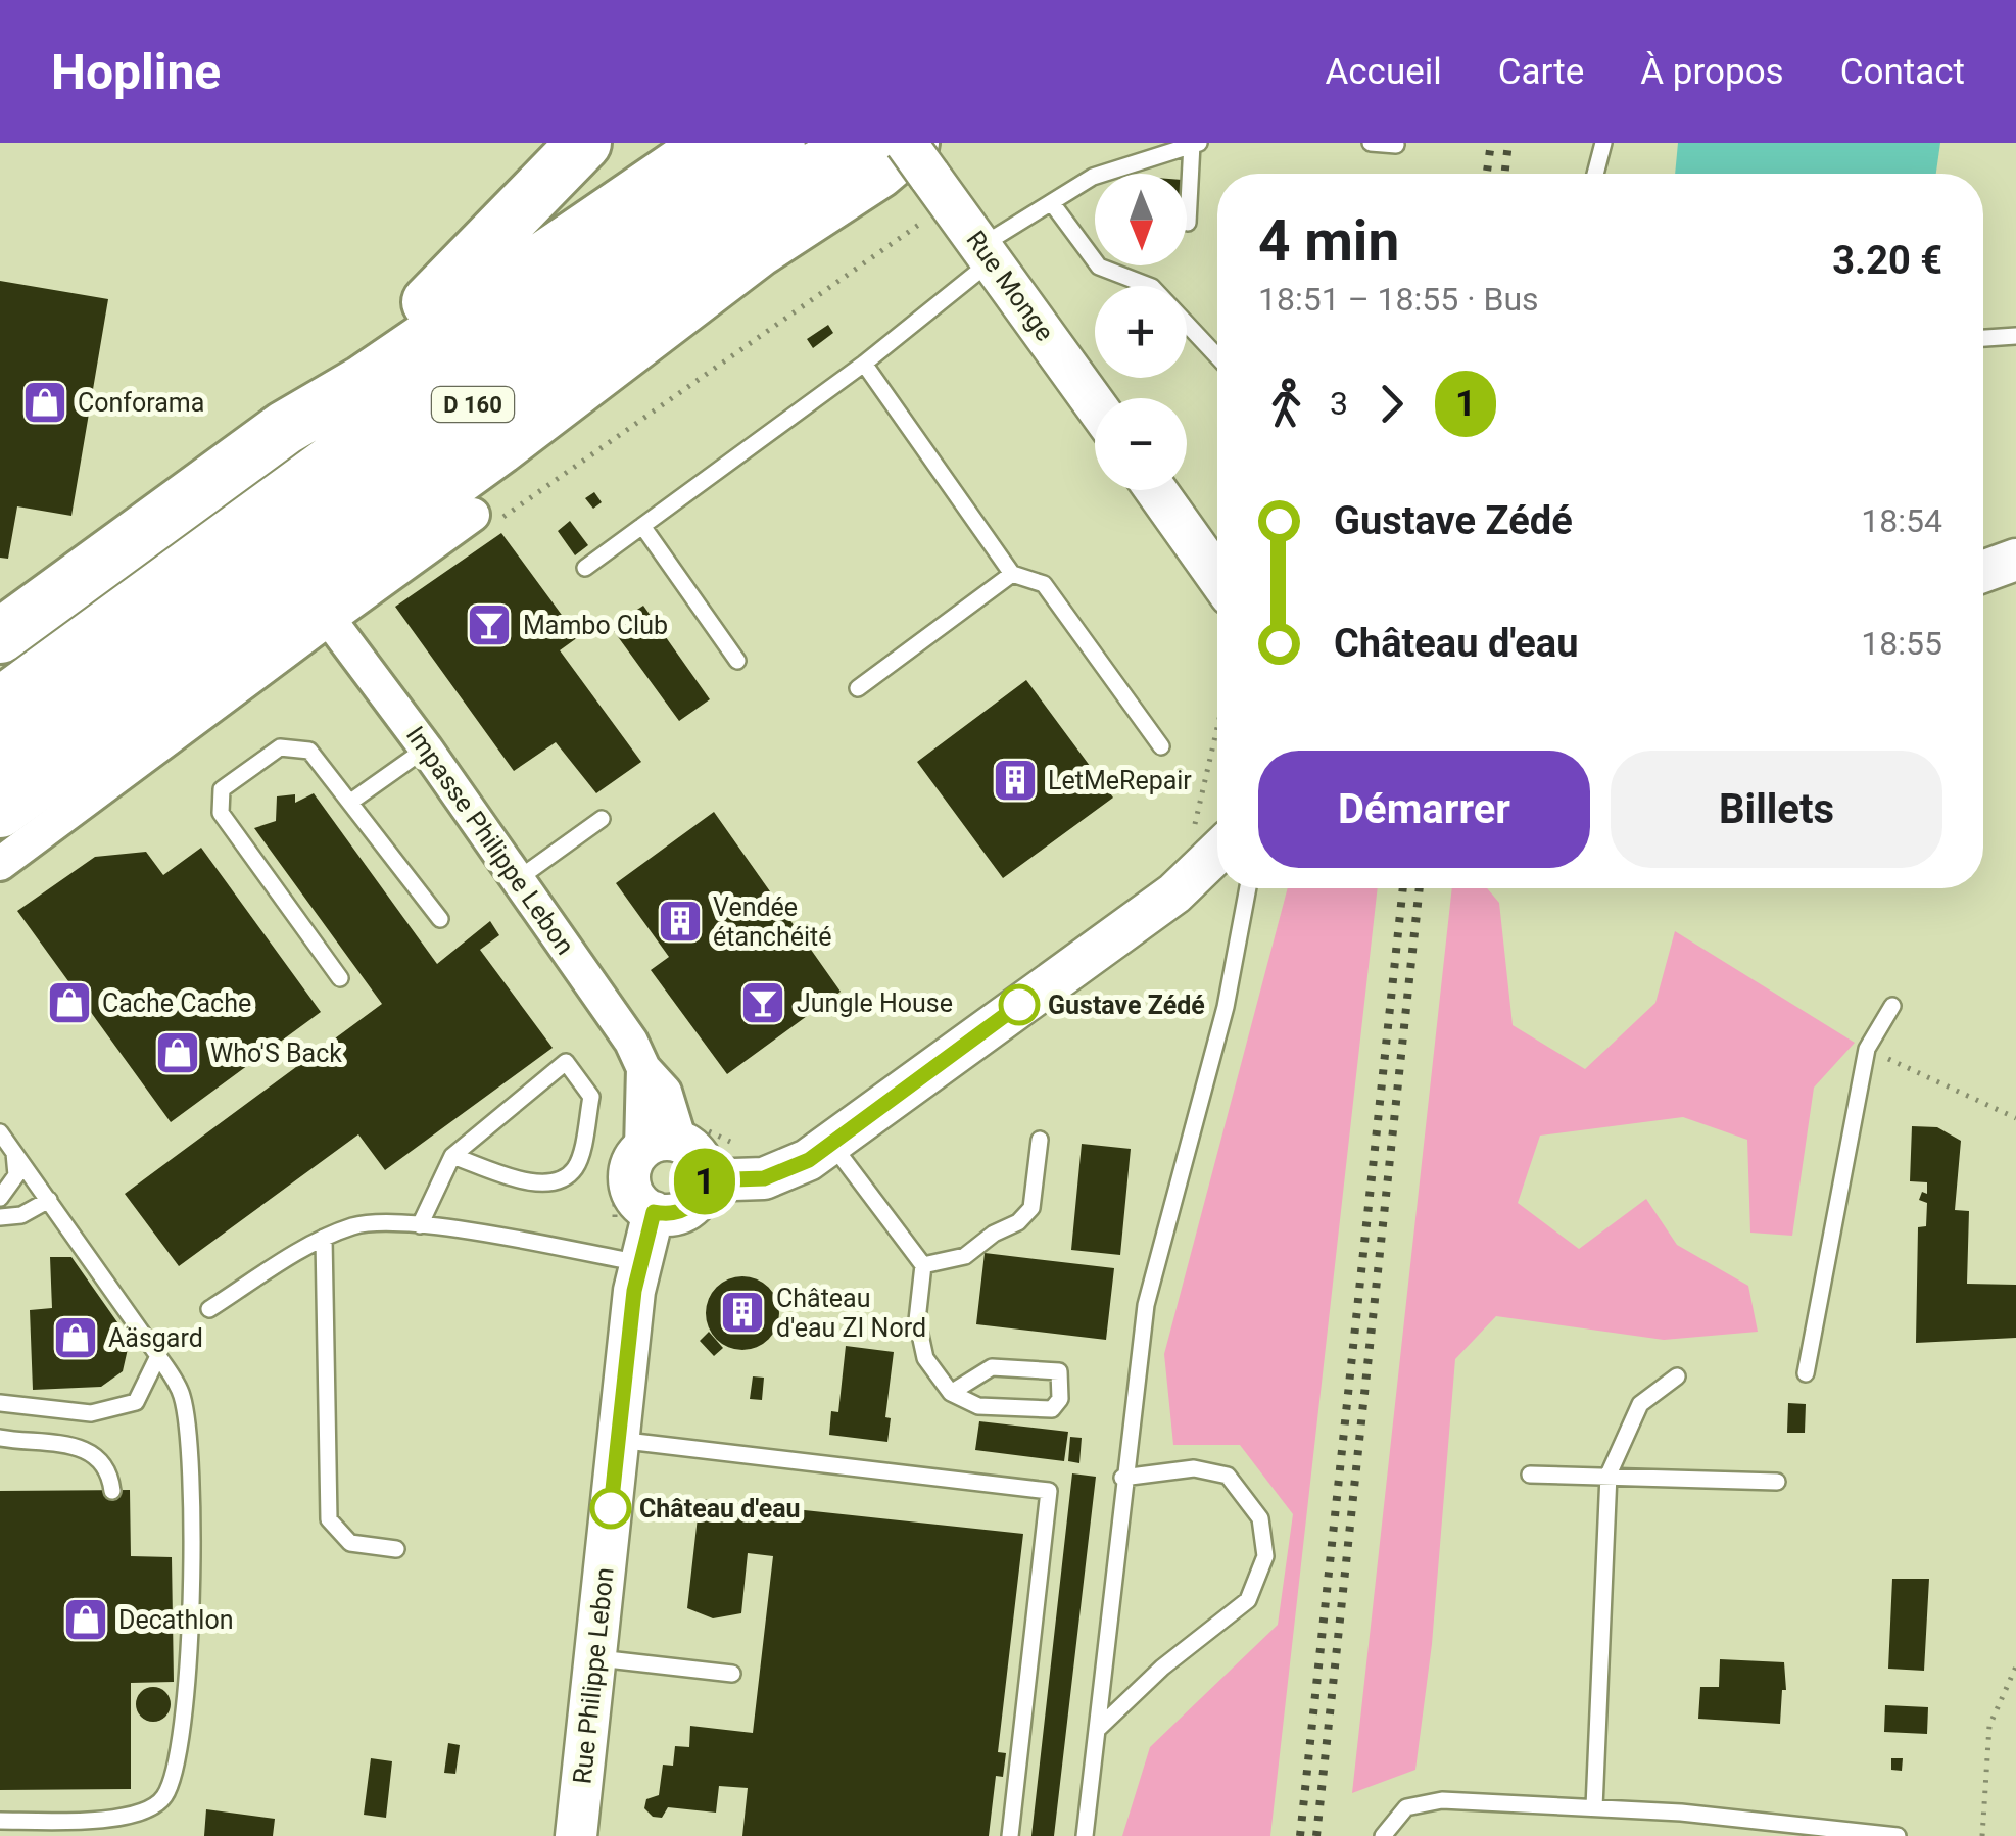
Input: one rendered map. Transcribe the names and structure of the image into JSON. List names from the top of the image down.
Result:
{
  "streets": {
    "highway": ["D 160"],
    "street": ["Rue Monge", "Impasse Philippe Lebon", "Rue Philippe Lebon"]
  },
  "places": {
    "shop": [
      "Conforama",
      "Cache Cache",
      "Who'S Back",
      "Aäsgard",
      "Decathlon"
    ],
    "bar": ["Mambo Club", "Jungle House"],
    "building": ["LetMeRepair", "Vendée étanchéité", "Château d'eau ZI Nord"],
    "other": ["Gustave Zédé", "Château d'eau"]
  },
  "lines": ["bus line 1"],
  "north": "bottom",
  "page": {
    "header": "Hopline",
    "nav": [
      "Accueil",
      "Carte",
      "À propos",
      "Contact"
    ],
    "on_map": "1",
    "map_buttons": ["+", "−"],
    "heading": ["4 min", "18:51 – 18:55 · Bus", "3.20 €"],
    "legs": ["3", "1"],
    "list": [
      {
        "name": "Gustave Zédé",
        "value": "18:54"
      },
      {
        "name": "Château d'eau",
        "value": "18:55"
      }
    ],
    "buttons": ["Démarrer", "Billets"]
  }
}
